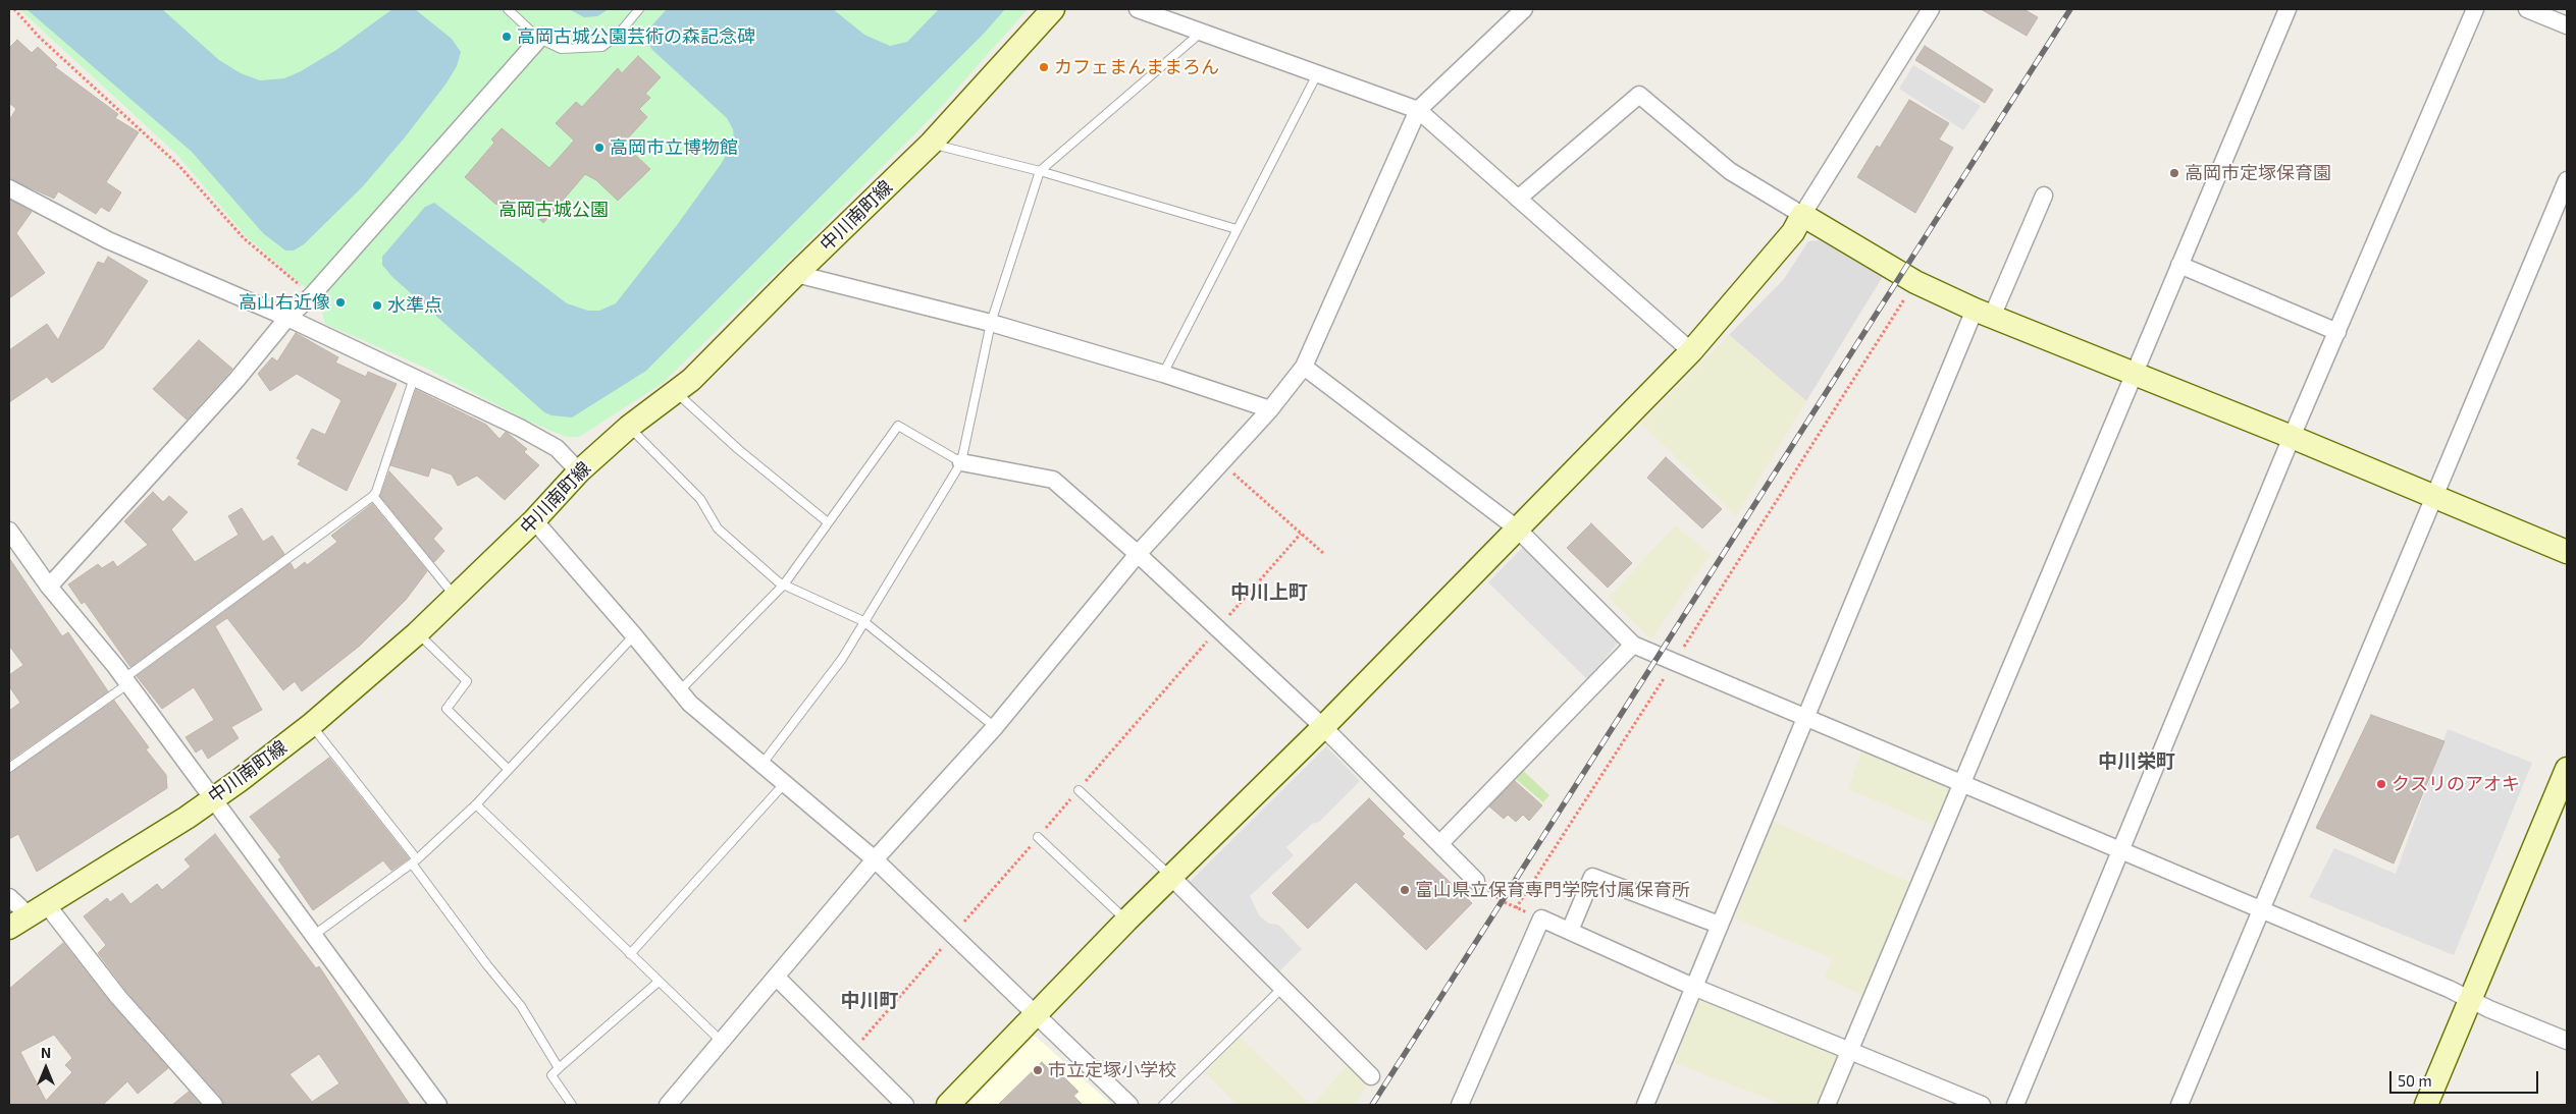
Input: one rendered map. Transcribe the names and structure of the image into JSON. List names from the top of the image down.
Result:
{
  "streets": {
    "street": ["中川南町線"]
  },
  "districts": ["中川上町", "中川栄町", "中川町"],
  "parks": ["高岡古城公園"],
  "places": [
    "高岡古城公園芸術の森記念碑",
    "カフェまんままろん",
    "高岡市立博物館",
    "高岡市定塚保育園",
    "高山右近像",
    "水準点",
    "クスリのアオキ",
    "富山県立保育専門学院付属保育所",
    "市立定塚小学校"
  ],
  "scale_bar": "50 m",
  "north": "top"
}
